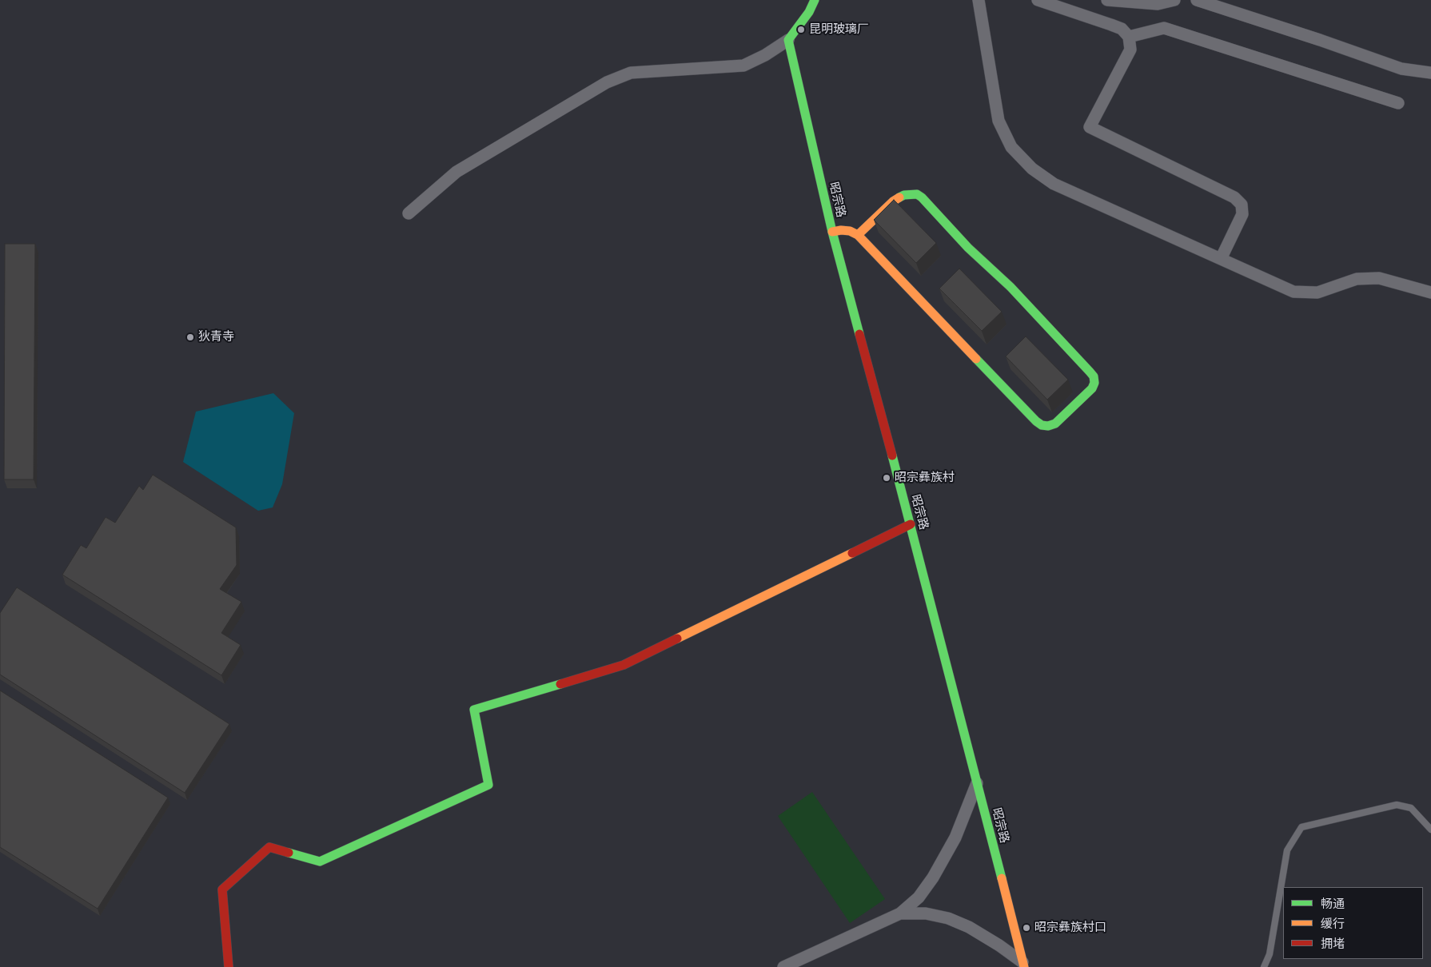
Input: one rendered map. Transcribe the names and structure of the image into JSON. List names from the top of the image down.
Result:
{
  "streets": {
    "street": ["昭宗路"]
  },
  "places": [
    "昆明玻璃厂",
    "狄青寺",
    "昭宗彝族村",
    "昭宗彝族村口"
  ],
  "legend": ["畅通", "缓行", "拥堵"]
}
